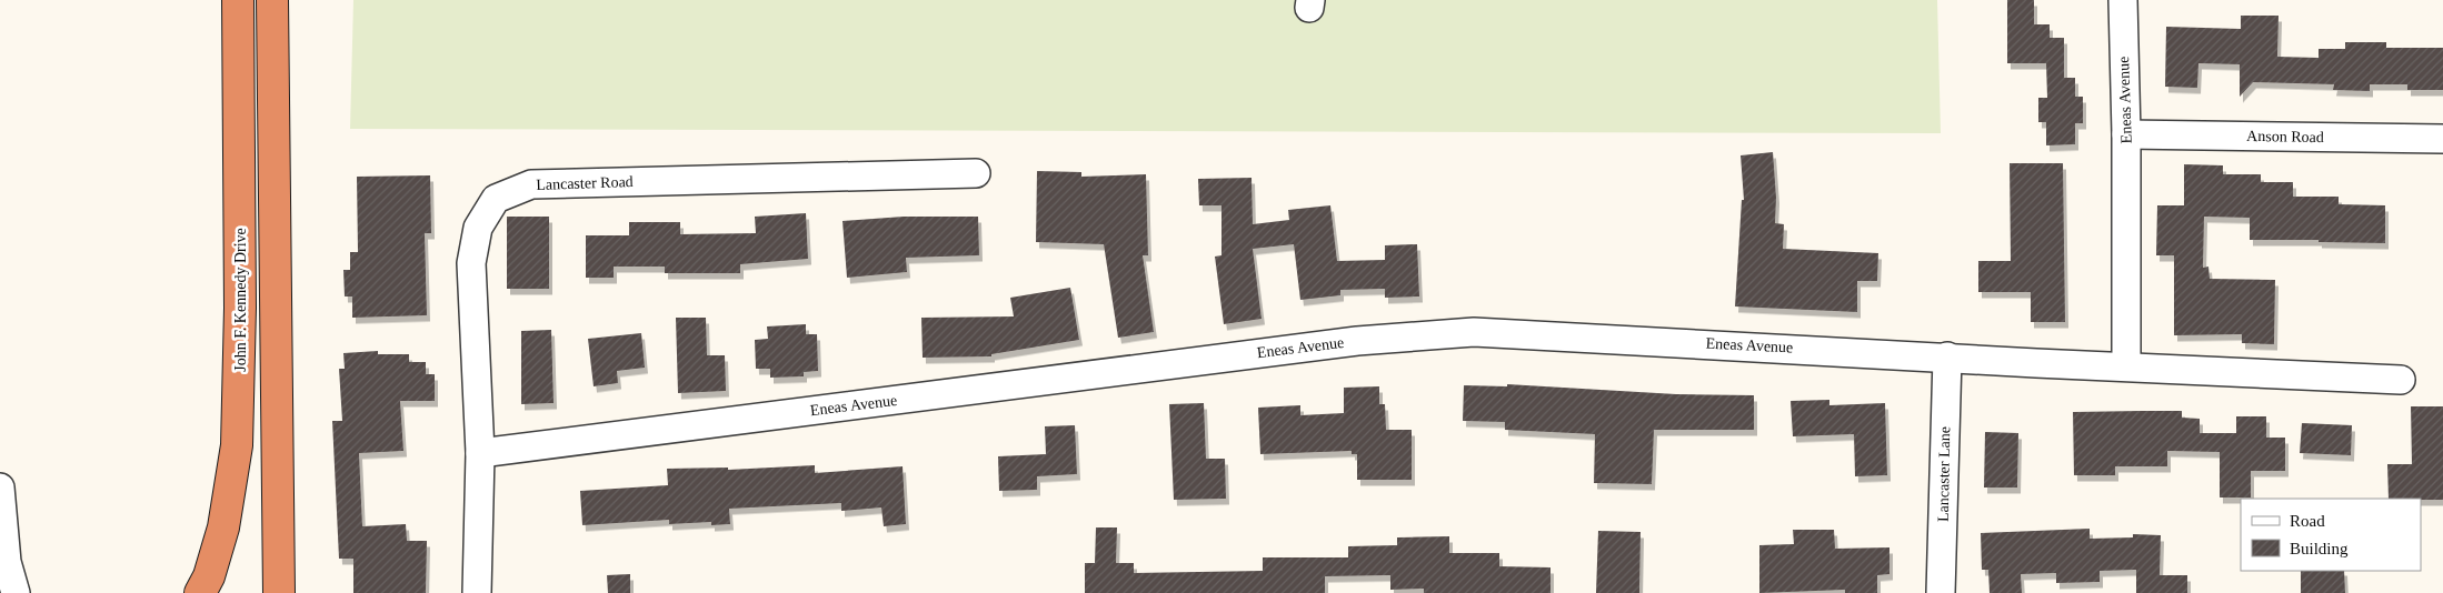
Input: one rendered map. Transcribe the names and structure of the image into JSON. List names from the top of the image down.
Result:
{
  "streets": {
    "highway": ["John F. Kennedy Drive"],
    "street": [
      "Eneas Avenue",
      "Anson Road",
      "Lancaster Road",
      "Lancaster Lane"
    ]
  },
  "crossings": [
    ["Eneas Avenue", "Anson Road"],
    ["Eneas Avenue", "Lancaster Road"],
    ["Eneas Avenue", "Lancaster Lane"]
  ],
  "legend": ["Road", "Building"]
}
